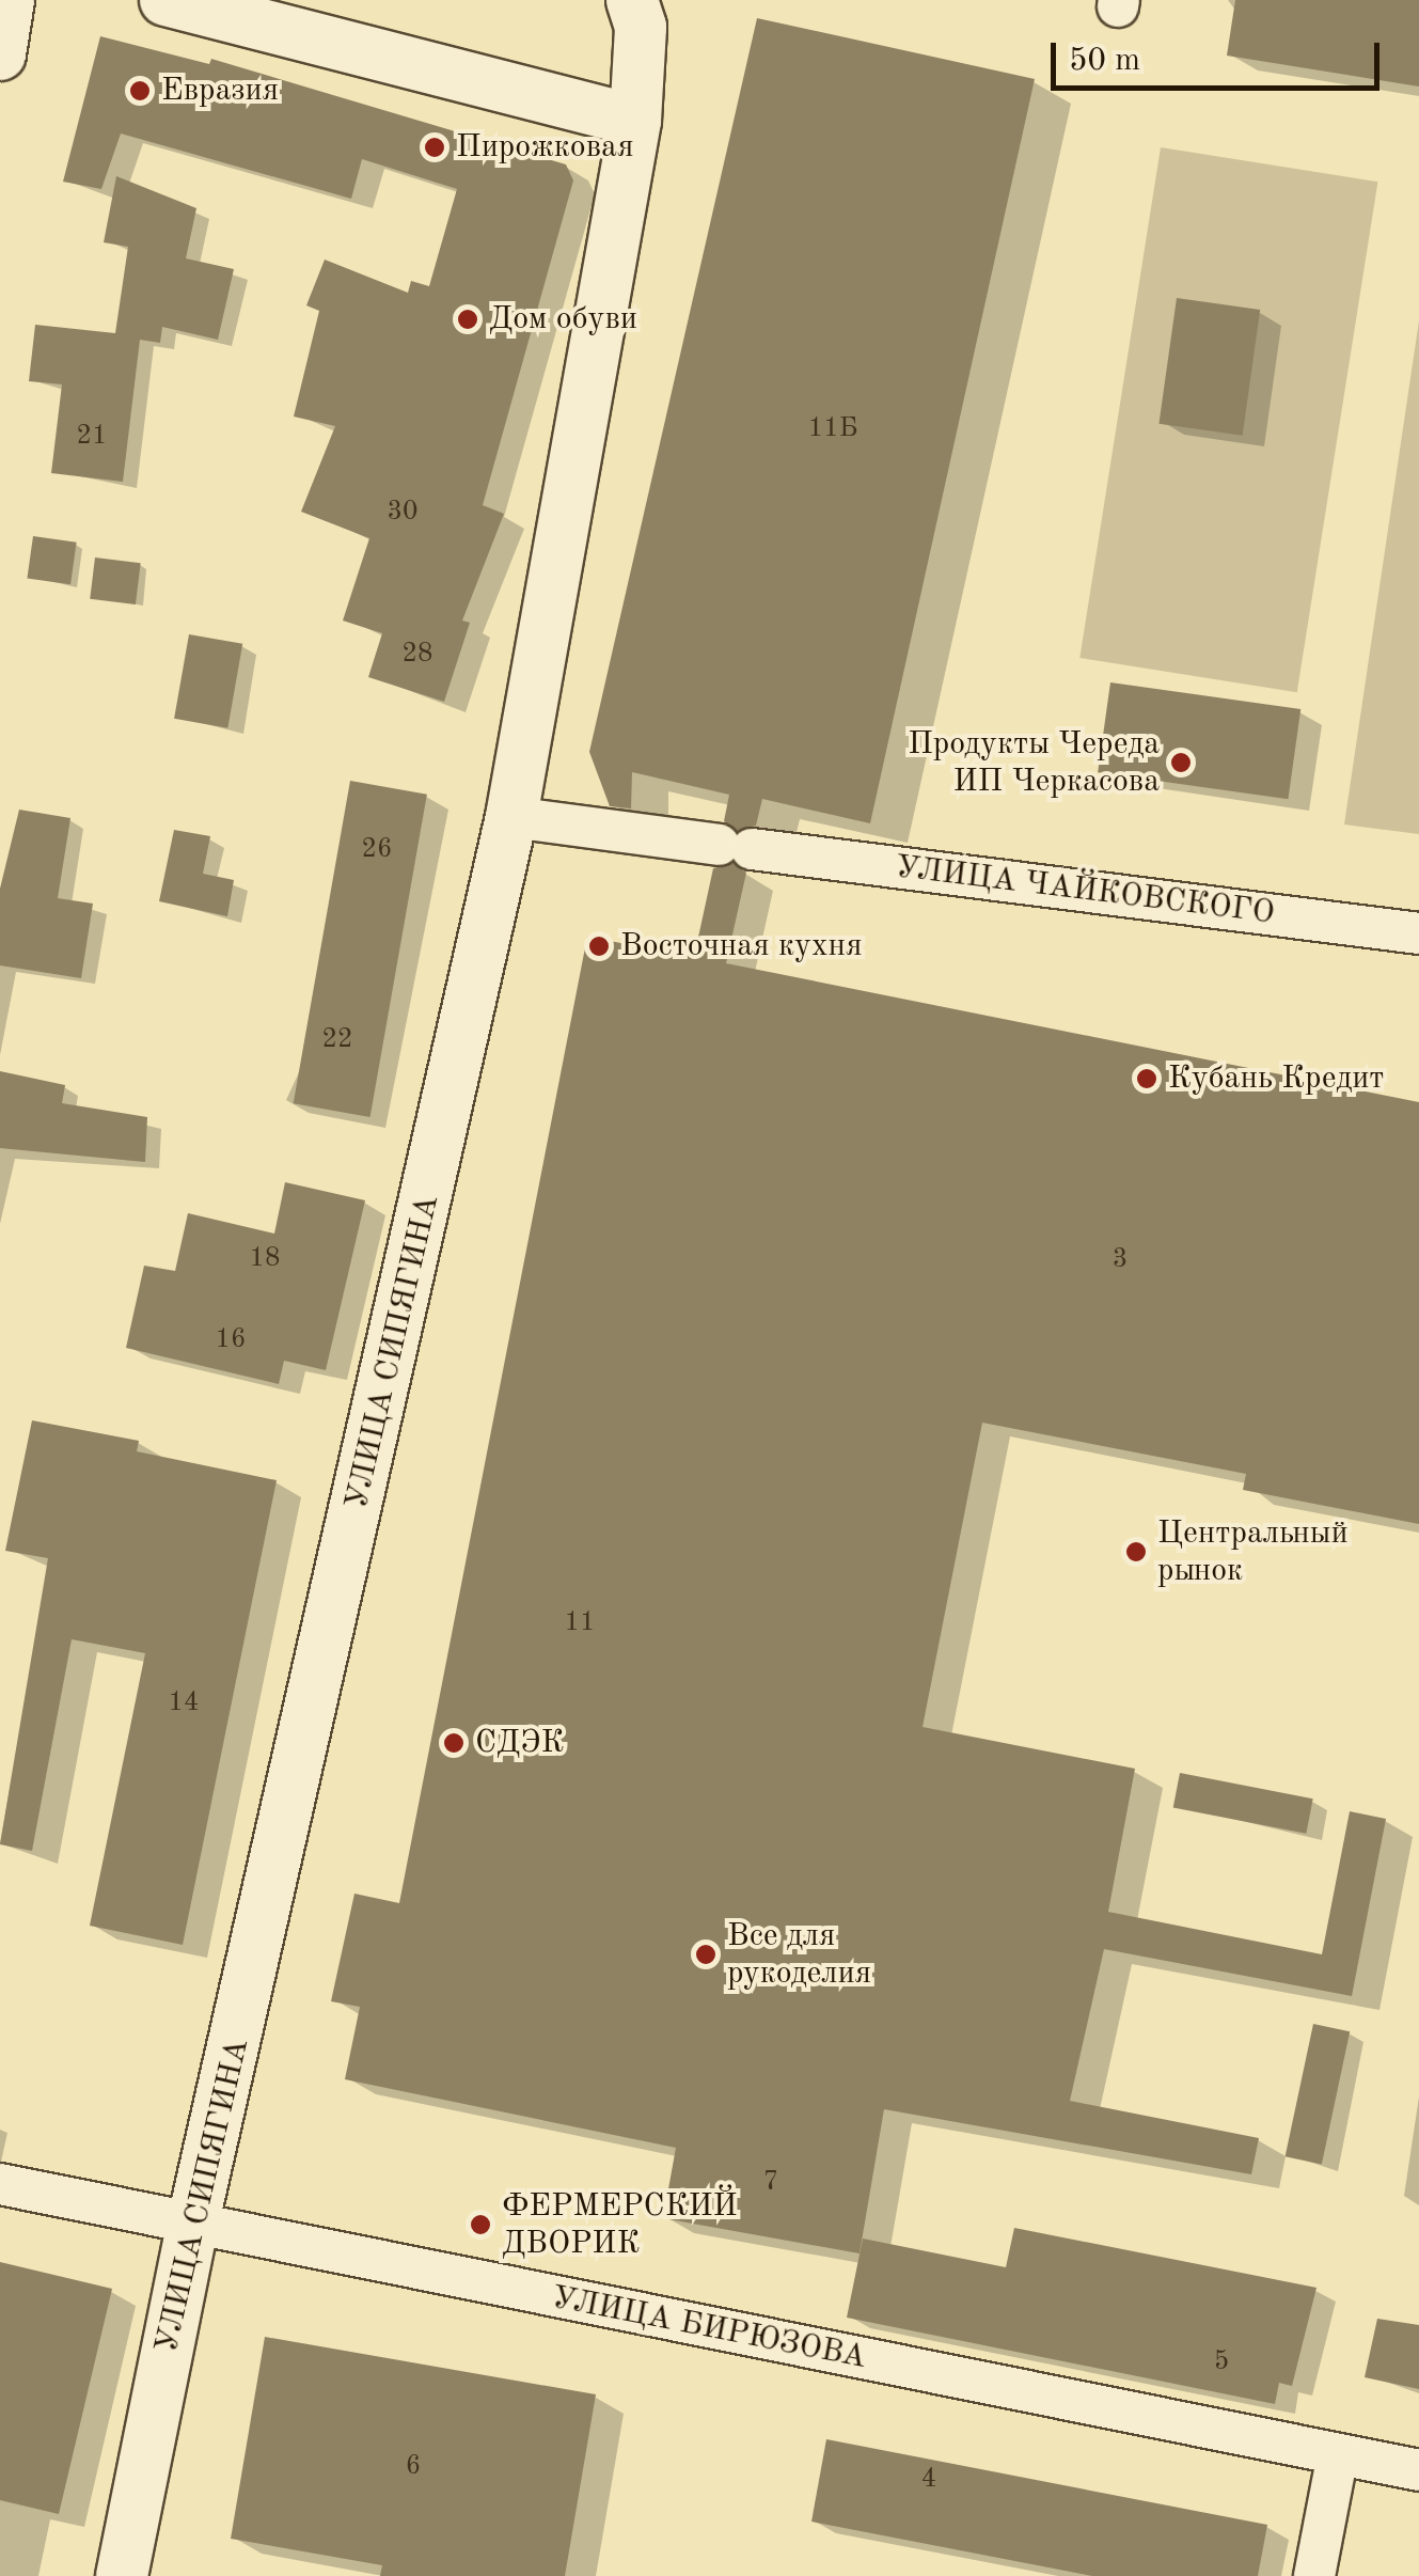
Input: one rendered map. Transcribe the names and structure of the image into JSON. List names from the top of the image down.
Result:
{
  "streets": {
    "street": ["УЛИЦА ЧАЙКОВСКОГО", "УЛИЦА СИПЯГИНА", "УЛИЦА БИРЮЗОВА"]
  },
  "crossings": [
    ["УЛИЦА ЧАЙКОВСКОГО", "УЛИЦА СИПЯГИНА"],
    ["УЛИЦА СИПЯГИНА", "УЛИЦА БИРЮЗОВА"]
  ],
  "places": [
    "Евразия",
    "Пирожковая",
    "Дом обуви",
    "Продукты Череда ИП Черкасова",
    "Восточная кухня",
    "Кубань Кредит",
    "Центральный рынок",
    "СДЭК",
    "Все для рукоделия",
    "ФЕРМЕРСКИЙ ДВОРИК"
  ],
  "house_numbers": [
    "11Б",
    "21",
    "30",
    "28",
    "26",
    "22",
    "18",
    "3",
    "16",
    "11",
    "14",
    "7",
    "5",
    "6",
    "4"
  ],
  "scale_bar": "50 m"
}
